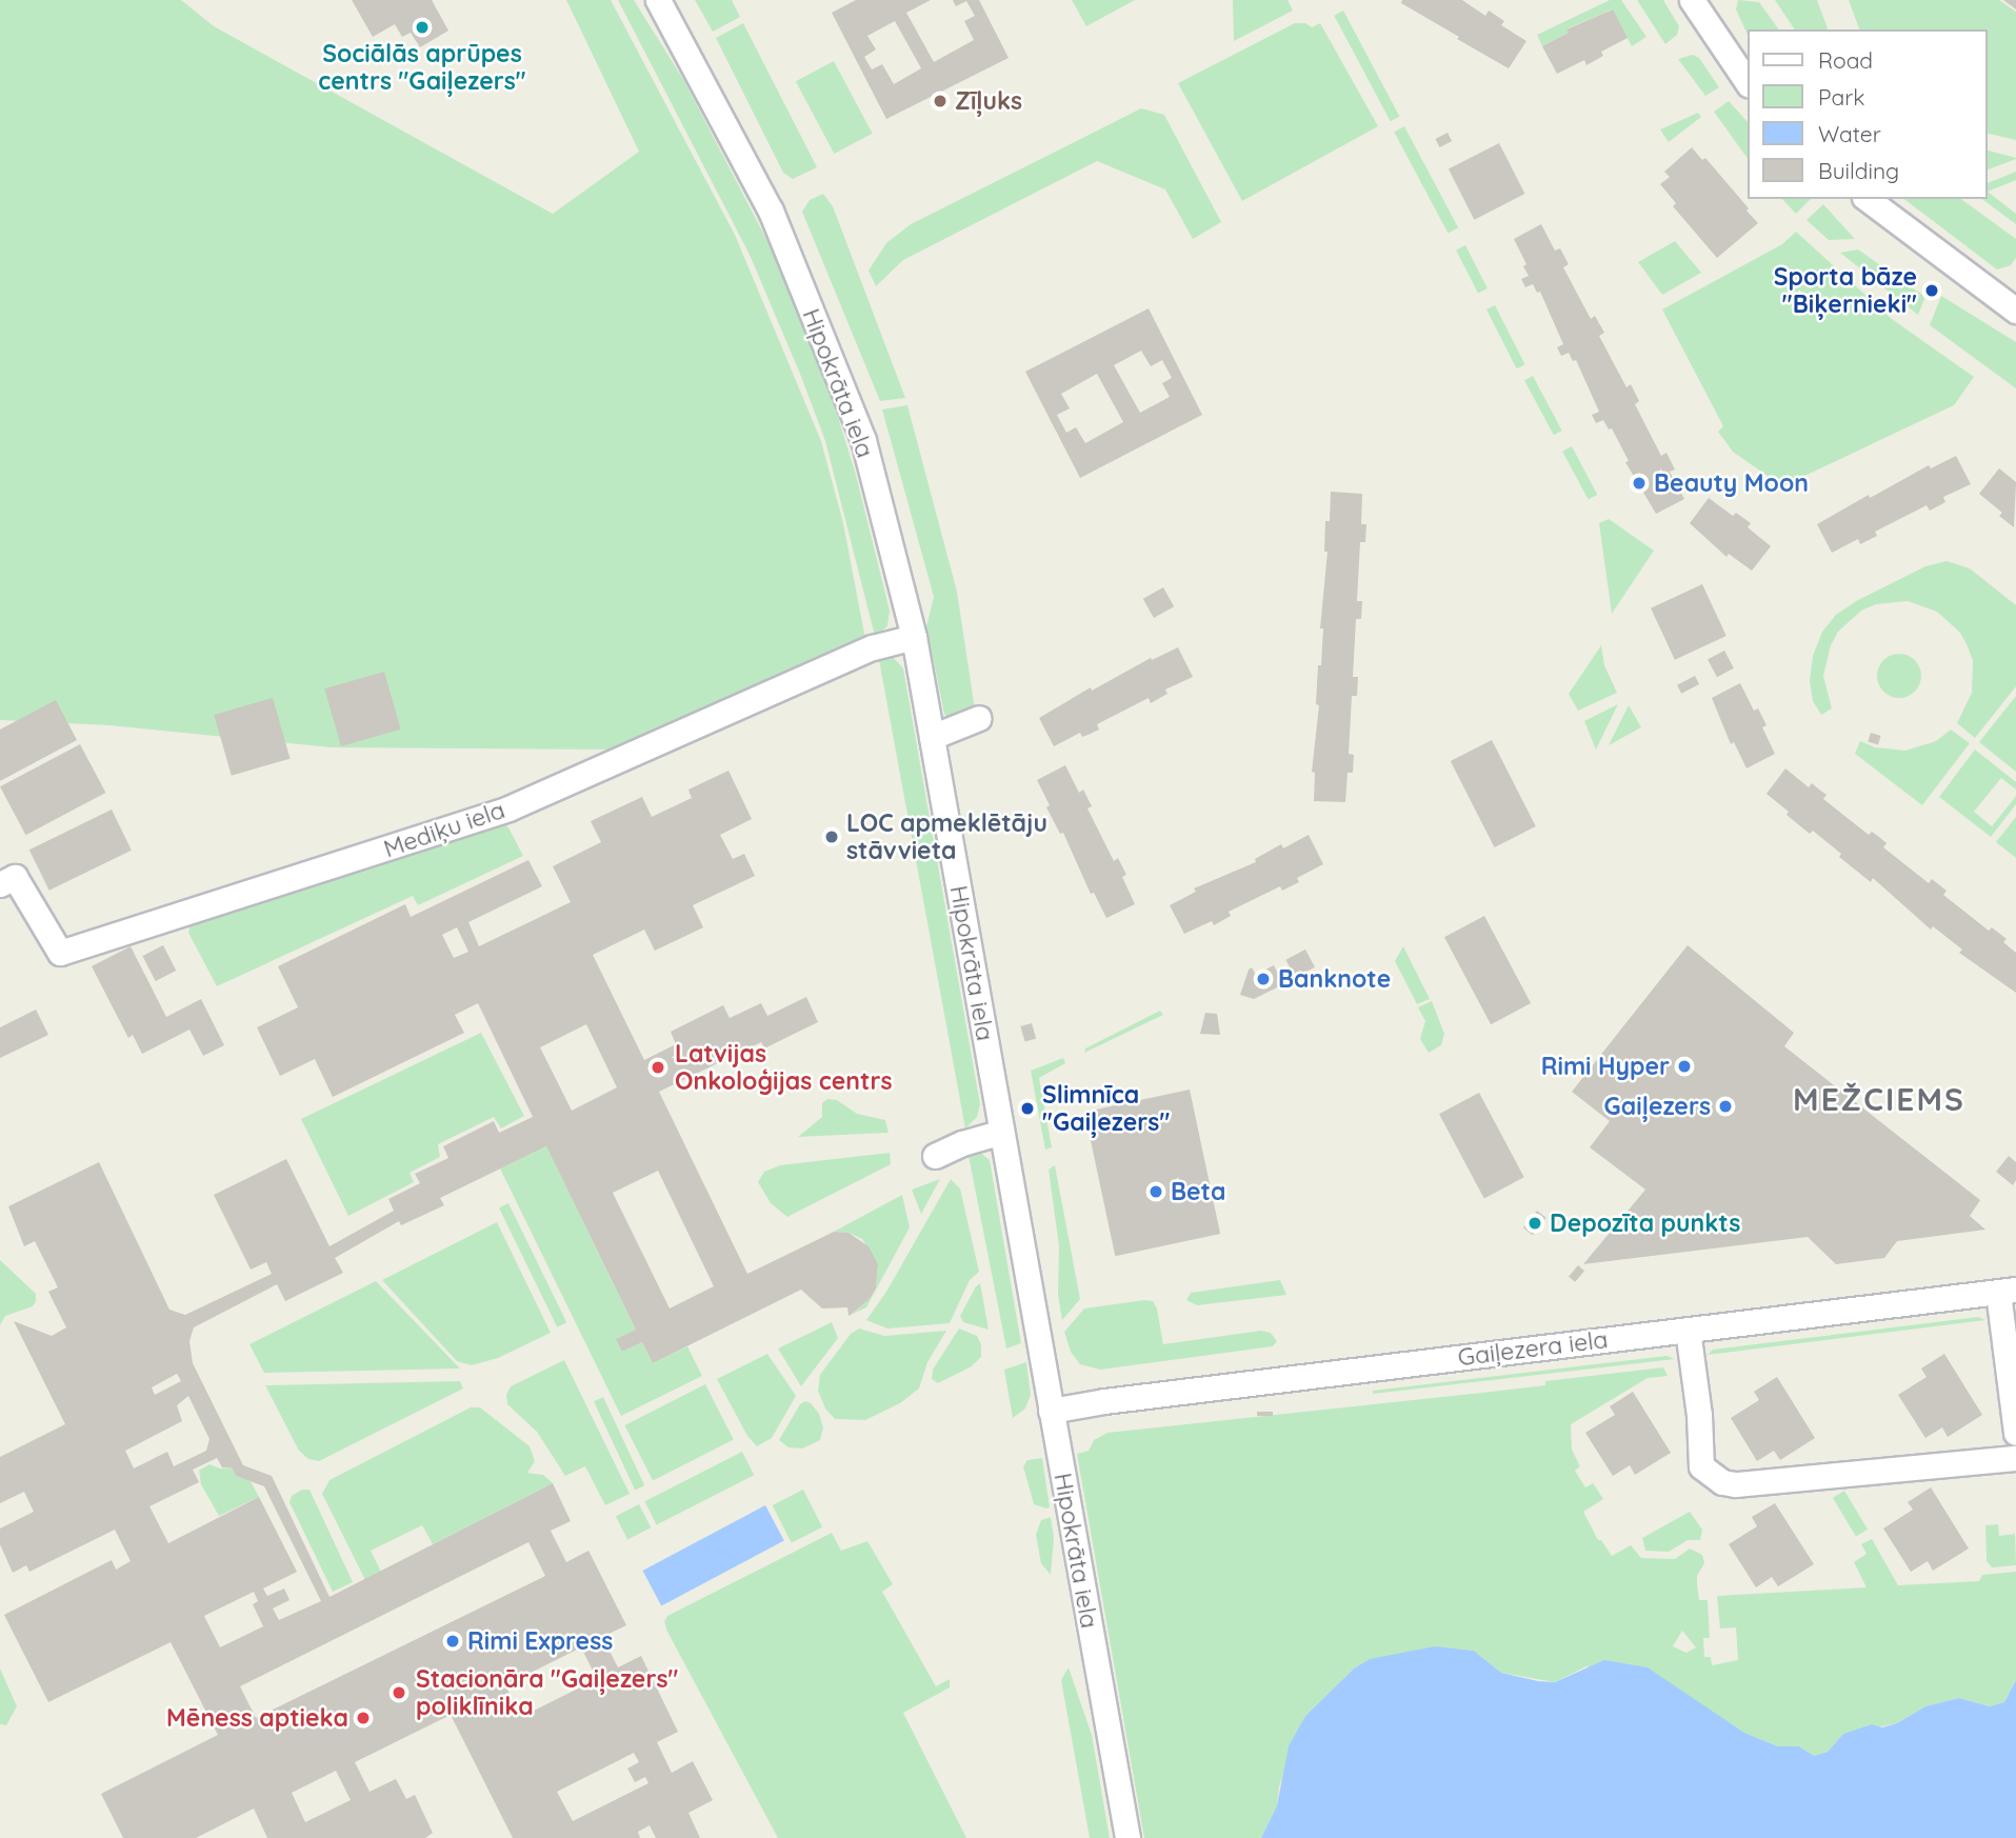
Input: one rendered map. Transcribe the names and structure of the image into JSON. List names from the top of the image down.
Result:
{
  "streets": {
    "street": ["Hipokrāta iela", "Mediķu iela", "Gaiļezera iela"]
  },
  "crossings": [
    ["Hipokrāta iela", "Mediķu iela"],
    ["Hipokrāta iela", "Gaiļezera iela"]
  ],
  "districts": ["MEŽCIEMS"],
  "places": [
    "Sociālās aprūpes centrs \"Gaiļezers\"",
    "Zīļuks",
    "Sporta bāze \"Biķernieki\"",
    "Beauty Moon",
    "LOC apmeklētāju stāvvieta",
    "Banknote",
    "Rimi Hyper",
    "Latvijas Onkoloģijas centrs",
    "Gaiļezers",
    "Slimnīca \"Gaiļezers\"",
    "Beta",
    "Depozīta punkts",
    "Rimi Express",
    "Stacionāra \"Gaiļezers\" poliklīnika",
    "Mēness aptieka"
  ],
  "legend": [
    "Road",
    "Park",
    "Water",
    "Building"
  ]
}
